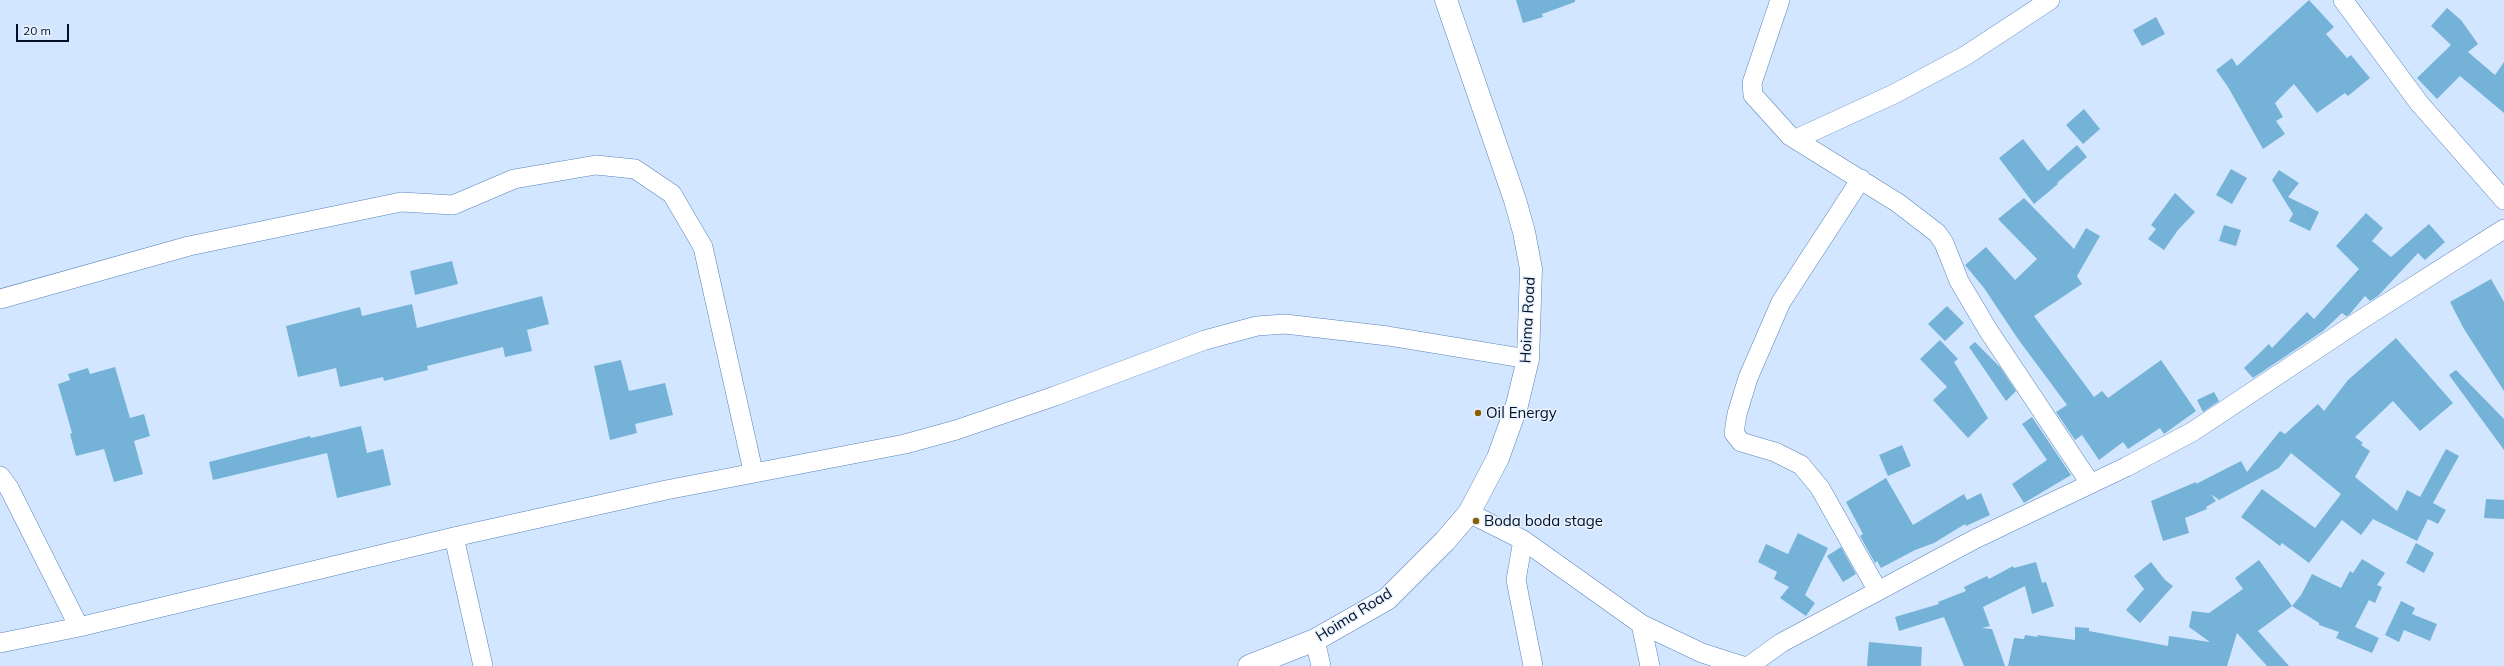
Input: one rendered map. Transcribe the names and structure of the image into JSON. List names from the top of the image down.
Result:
{
  "streets": {
    "main road": ["Hoima Road"]
  },
  "places": ["Oil Energy", "Boda boda stage"],
  "scale_bar": "20 m"
}
